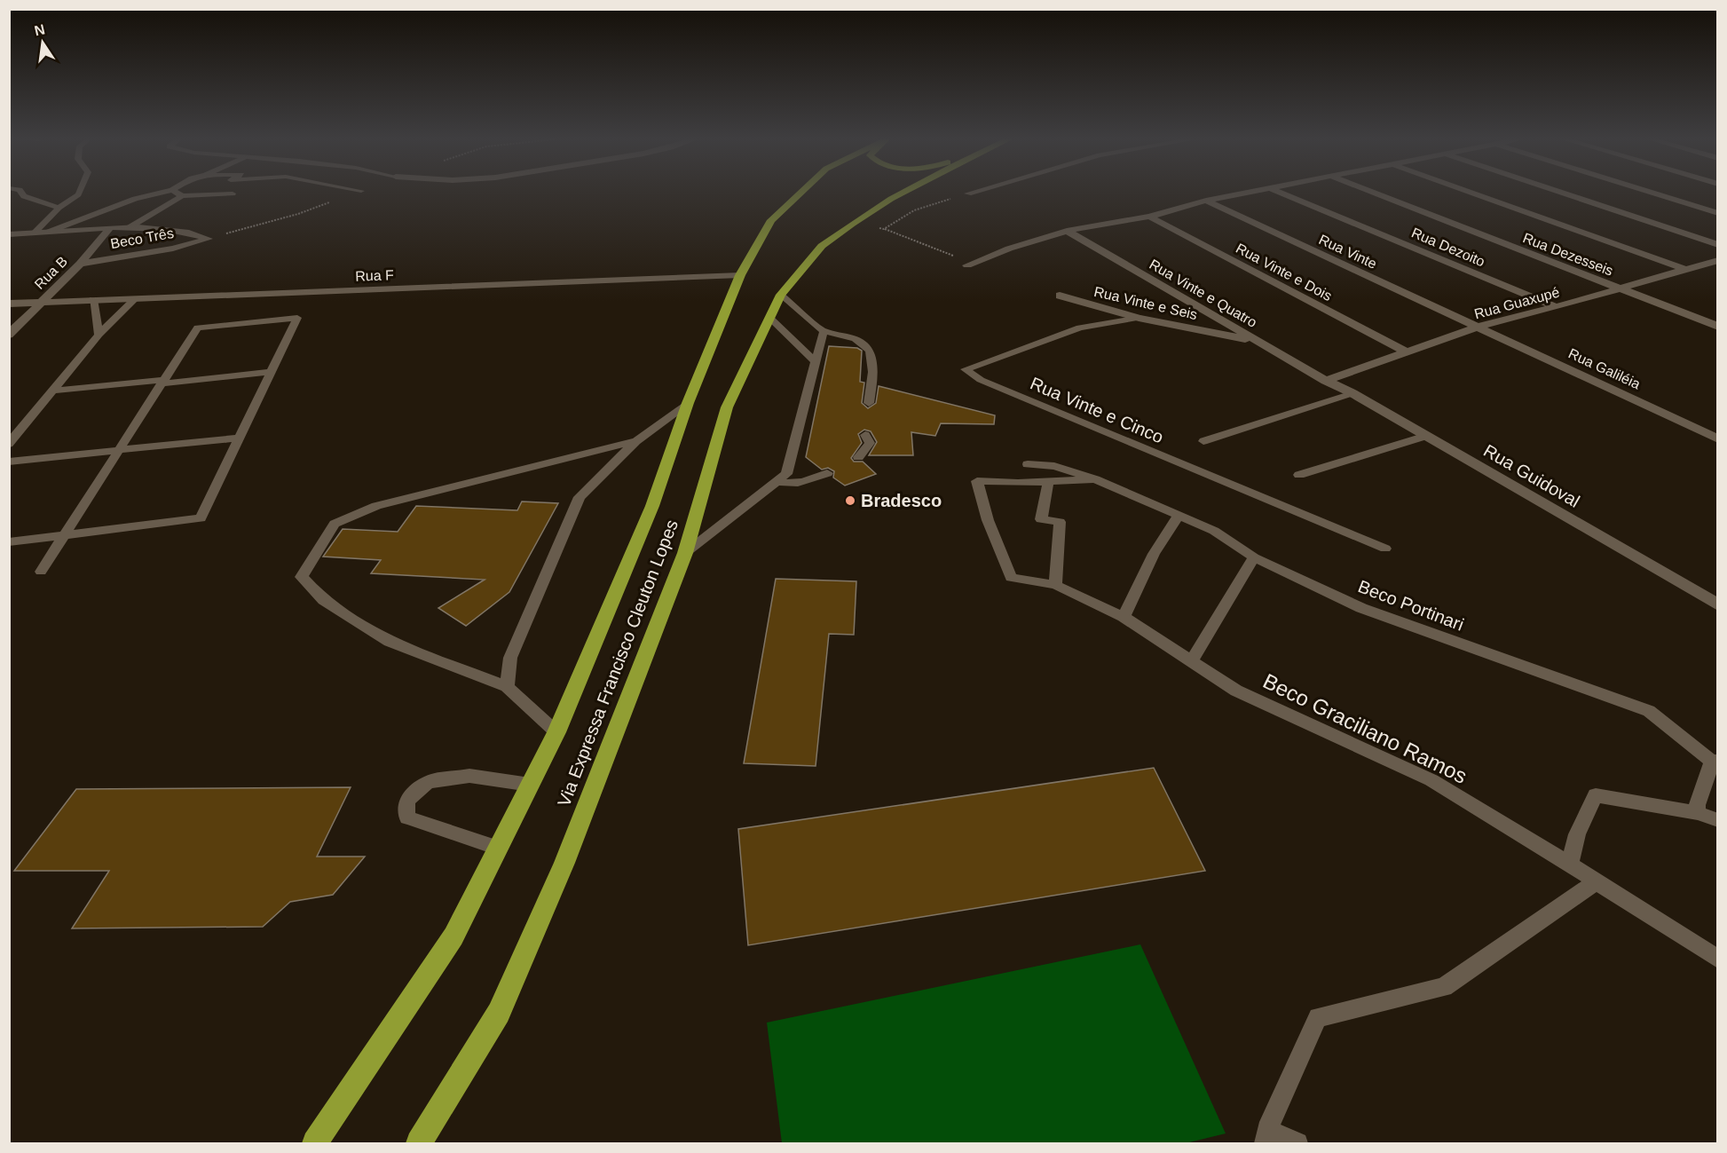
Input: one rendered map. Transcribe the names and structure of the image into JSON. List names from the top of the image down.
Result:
{
  "streets": {
    "highway": ["Via Expressa Francisco Cleuton Lopes"],
    "street": [
      "Beco Três",
      "Rua Dezoito",
      "Rua Vinte",
      "Rua Dezesseis",
      "Rua Vinte e Dois",
      "Rua B",
      "Rua F",
      "Rua Vinte e Quatro",
      "Rua Vinte e Seis",
      "Rua Guaxupé",
      "Rua Galiléia",
      "Rua Guidoval"
    ],
    "lane": ["Rua Vinte e Cinco", "Beco Portinari", "Beco Graciliano Ramos"]
  },
  "crossings": [
    ["Beco Três", "Rua B"],
    ["Rua Dezoito", "Rua Guaxupé"],
    ["Rua Vinte", "Rua Guaxupé"],
    ["Rua Vinte", "Rua Galiléia"],
    ["Rua Dezesseis", "Rua Guaxupé"],
    ["Rua Vinte e Dois", "Rua Guaxupé"],
    ["Rua B", "Rua F"],
    ["Rua F", "Via Expressa Francisco Cleuton Lopes"],
    ["Rua Vinte e Quatro", "Rua Vinte e Seis"],
    ["Rua Vinte e Quatro", "Rua Guaxupé"],
    ["Rua Vinte e Quatro", "Rua Guidoval"],
    ["Rua Vinte e Seis", "Rua Vinte e Cinco"],
    ["Rua Guaxupé", "Rua Galiléia"],
    ["Rua Guaxupé", "Rua Guidoval"]
  ],
  "places": ["Bradesco"],
  "north": "top"
}
